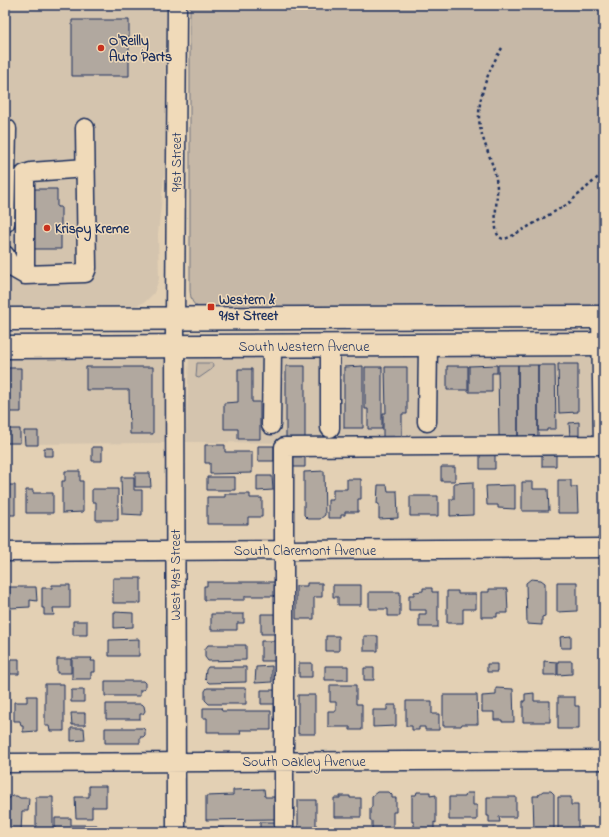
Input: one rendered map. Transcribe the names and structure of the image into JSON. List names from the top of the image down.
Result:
{
  "streets": {
    "main road": ["South Western Avenue"],
    "street": [
      "91st Street",
      "South Claremont Avenue",
      "West 91st Street",
      "South Oakley Avenue"
    ]
  },
  "crossings": [
    ["91st Street", "South Western Avenue"],
    ["91st Street", "West 91st Street"],
    ["South Western Avenue", "West 91st Street"],
    ["South Claremont Avenue", "West 91st Street"],
    ["West 91st Street", "South Oakley Avenue"]
  ],
  "places": {
    "other": ["O'Reilly Auto Parts", "Krispy Kreme"],
    "transit": ["Western & 91st Street"]
  }
}
